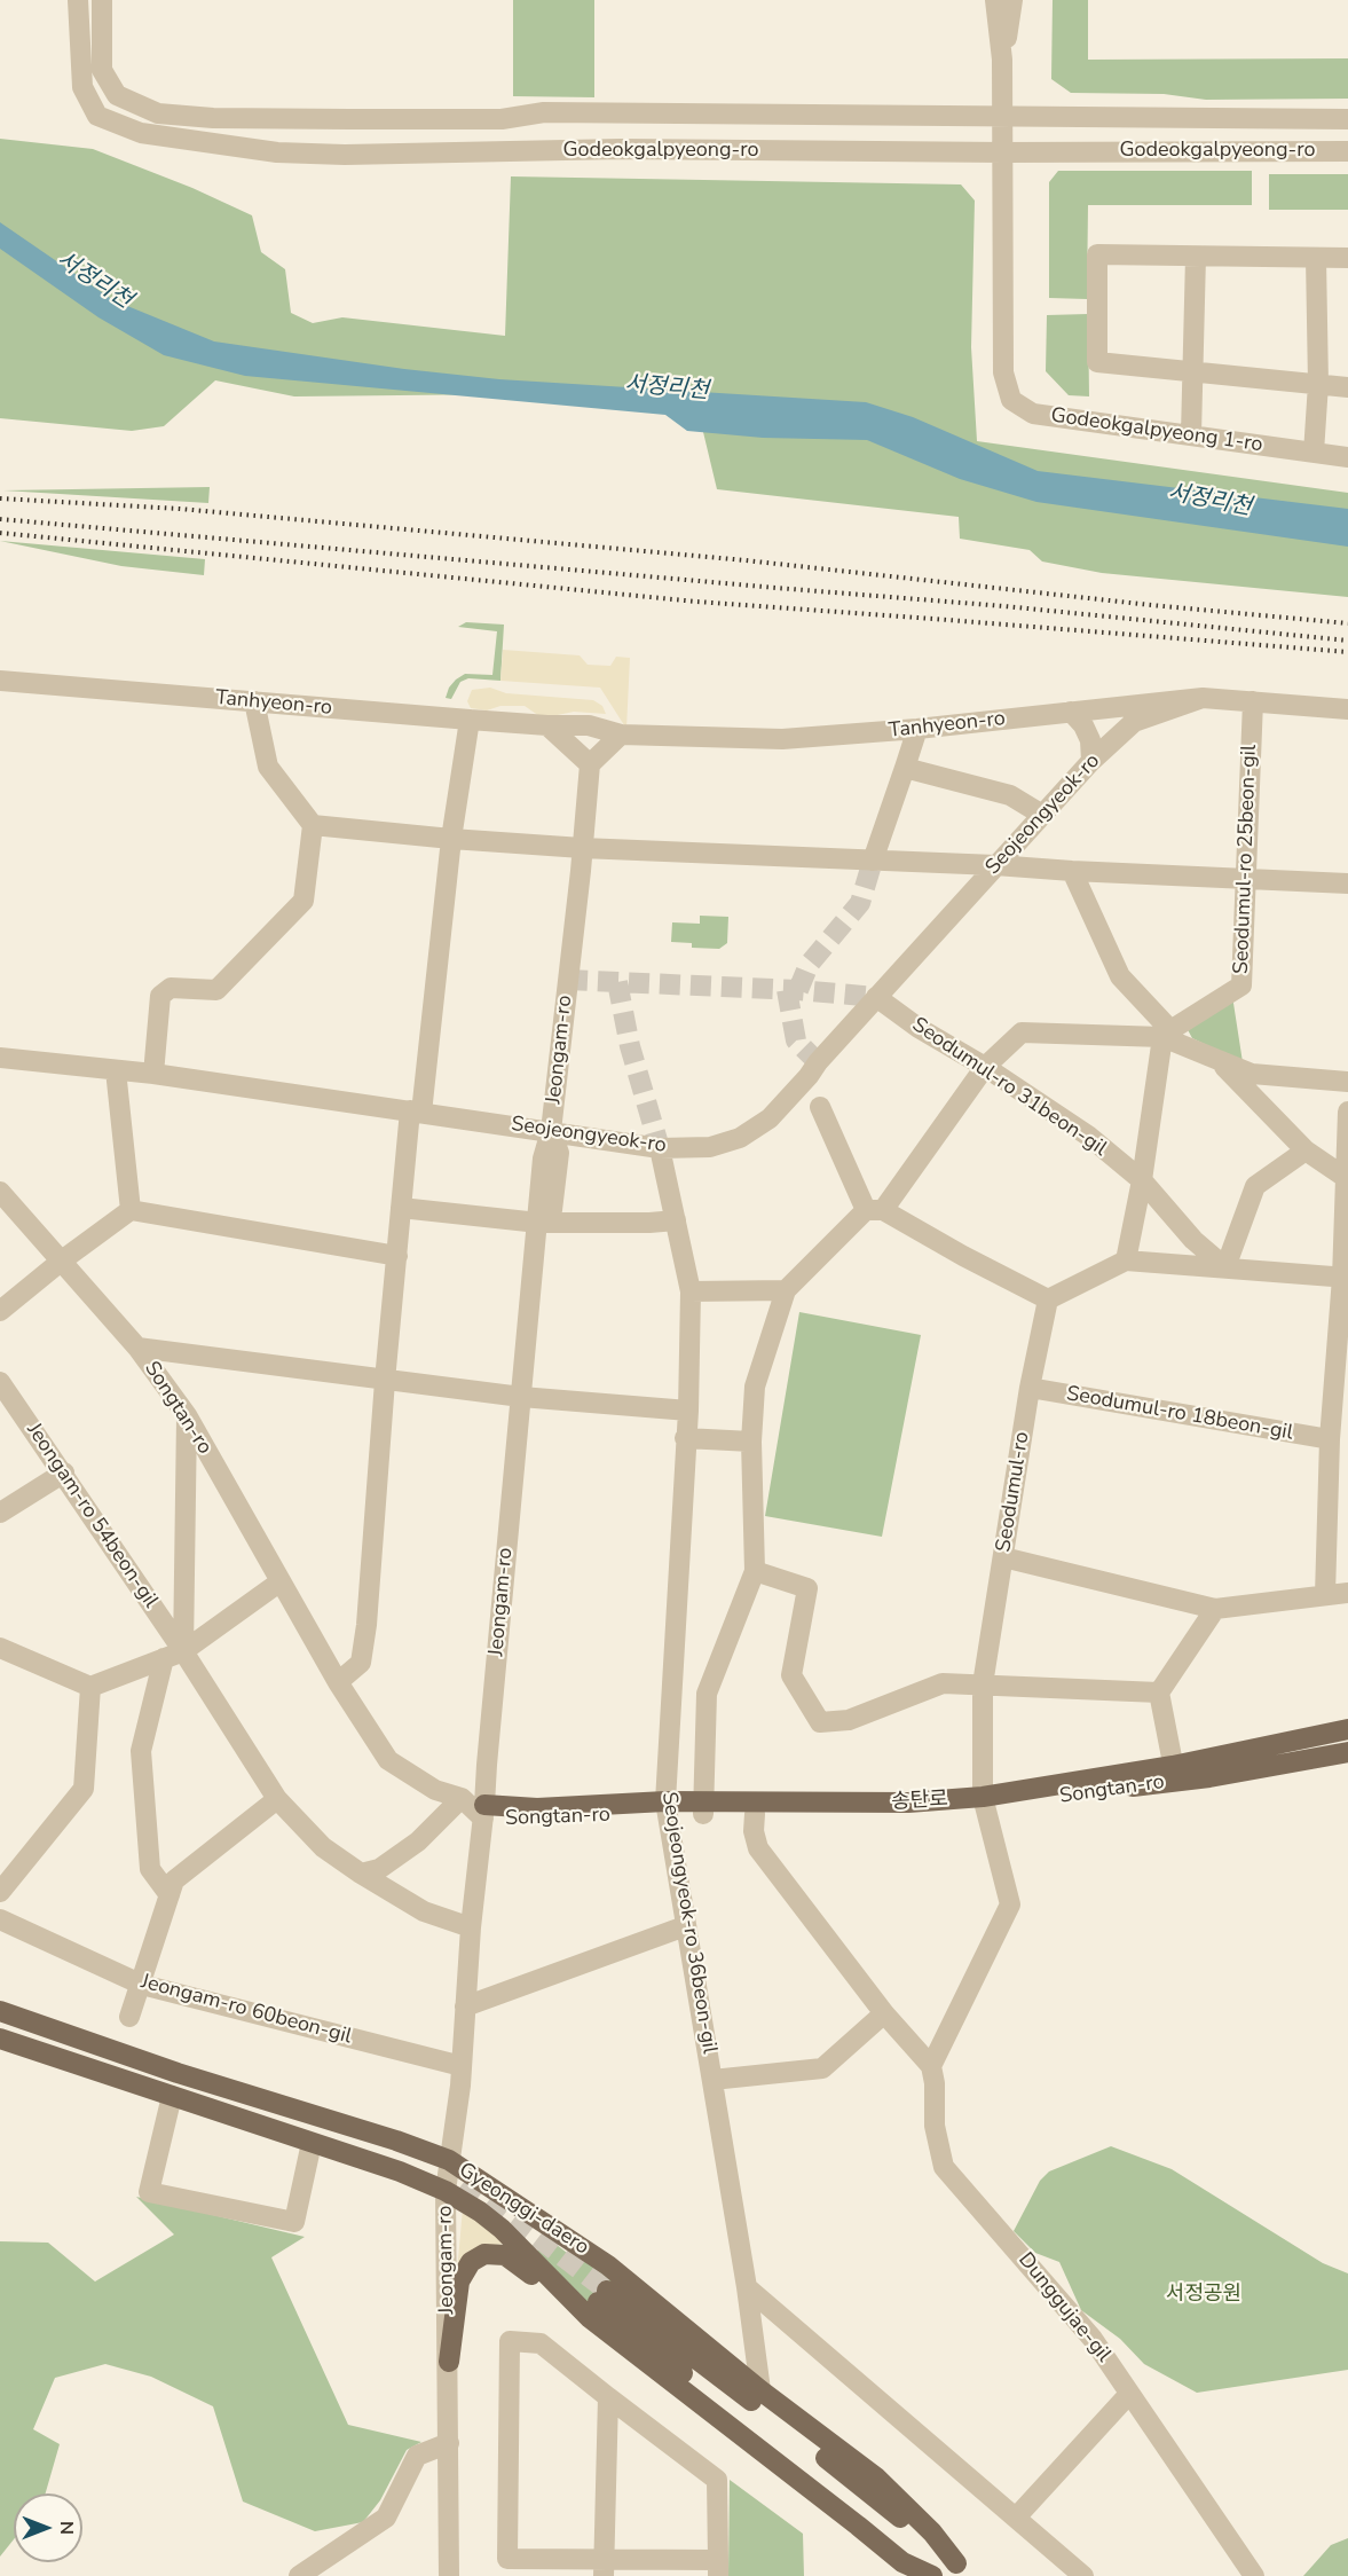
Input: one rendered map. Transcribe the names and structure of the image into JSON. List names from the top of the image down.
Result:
{
  "streets": {
    "main road": ["Songtan-ro", "송탄로", "Gyeonggi-daero"],
    "street": [
      "Godeokgalpyeong-ro",
      "Godeokgalpyeong 1-ro",
      "Tanhyeon-ro",
      "Seojeongyeok-ro",
      "Seodumul-ro 25beon-gil",
      "Jeongam-ro",
      "Seodumul-ro 31beon-gil",
      "Seodumul-ro 18beon-gil",
      "Seodumul-ro",
      "Jeongam-ro 54beon-gil",
      "Seojeongyeok-ro 36beon-gil",
      "Jeongam-ro 60beon-gil",
      "Dunggujae-gil"
    ]
  },
  "crossings": [
    ["Godeokgalpyeong-ro", "Godeokgalpyeong 1-ro"],
    ["Tanhyeon-ro", "Seojeongyeok-ro"],
    ["Tanhyeon-ro", "Seodumul-ro 25beon-gil"],
    ["Seojeongyeok-ro", "Jeongam-ro"],
    ["Seojeongyeok-ro", "Seodumul-ro 31beon-gil"],
    ["Seojeongyeok-ro", "Seojeongyeok-ro 36beon-gil"],
    ["Jeongam-ro", "Songtan-ro"],
    ["Jeongam-ro", "Jeongam-ro 54beon-gil"],
    ["Jeongam-ro", "Jeongam-ro 60beon-gil"],
    ["Jeongam-ro", "Gyeonggi-daero"],
    ["Songtan-ro", "Seodumul-ro"],
    ["Songtan-ro", "Jeongam-ro 54beon-gil"],
    ["Songtan-ro", "송탄로"],
    ["Songtan-ro", "Seojeongyeok-ro 36beon-gil"],
    ["Seodumul-ro 18beon-gil", "Seodumul-ro"],
    ["Seodumul-ro", "송탄로"],
    ["Seojeongyeok-ro 36beon-gil", "Gyeonggi-daero"]
  ],
  "water": ["서정리천"],
  "parks": ["서정공원"],
  "north": "right"
}
